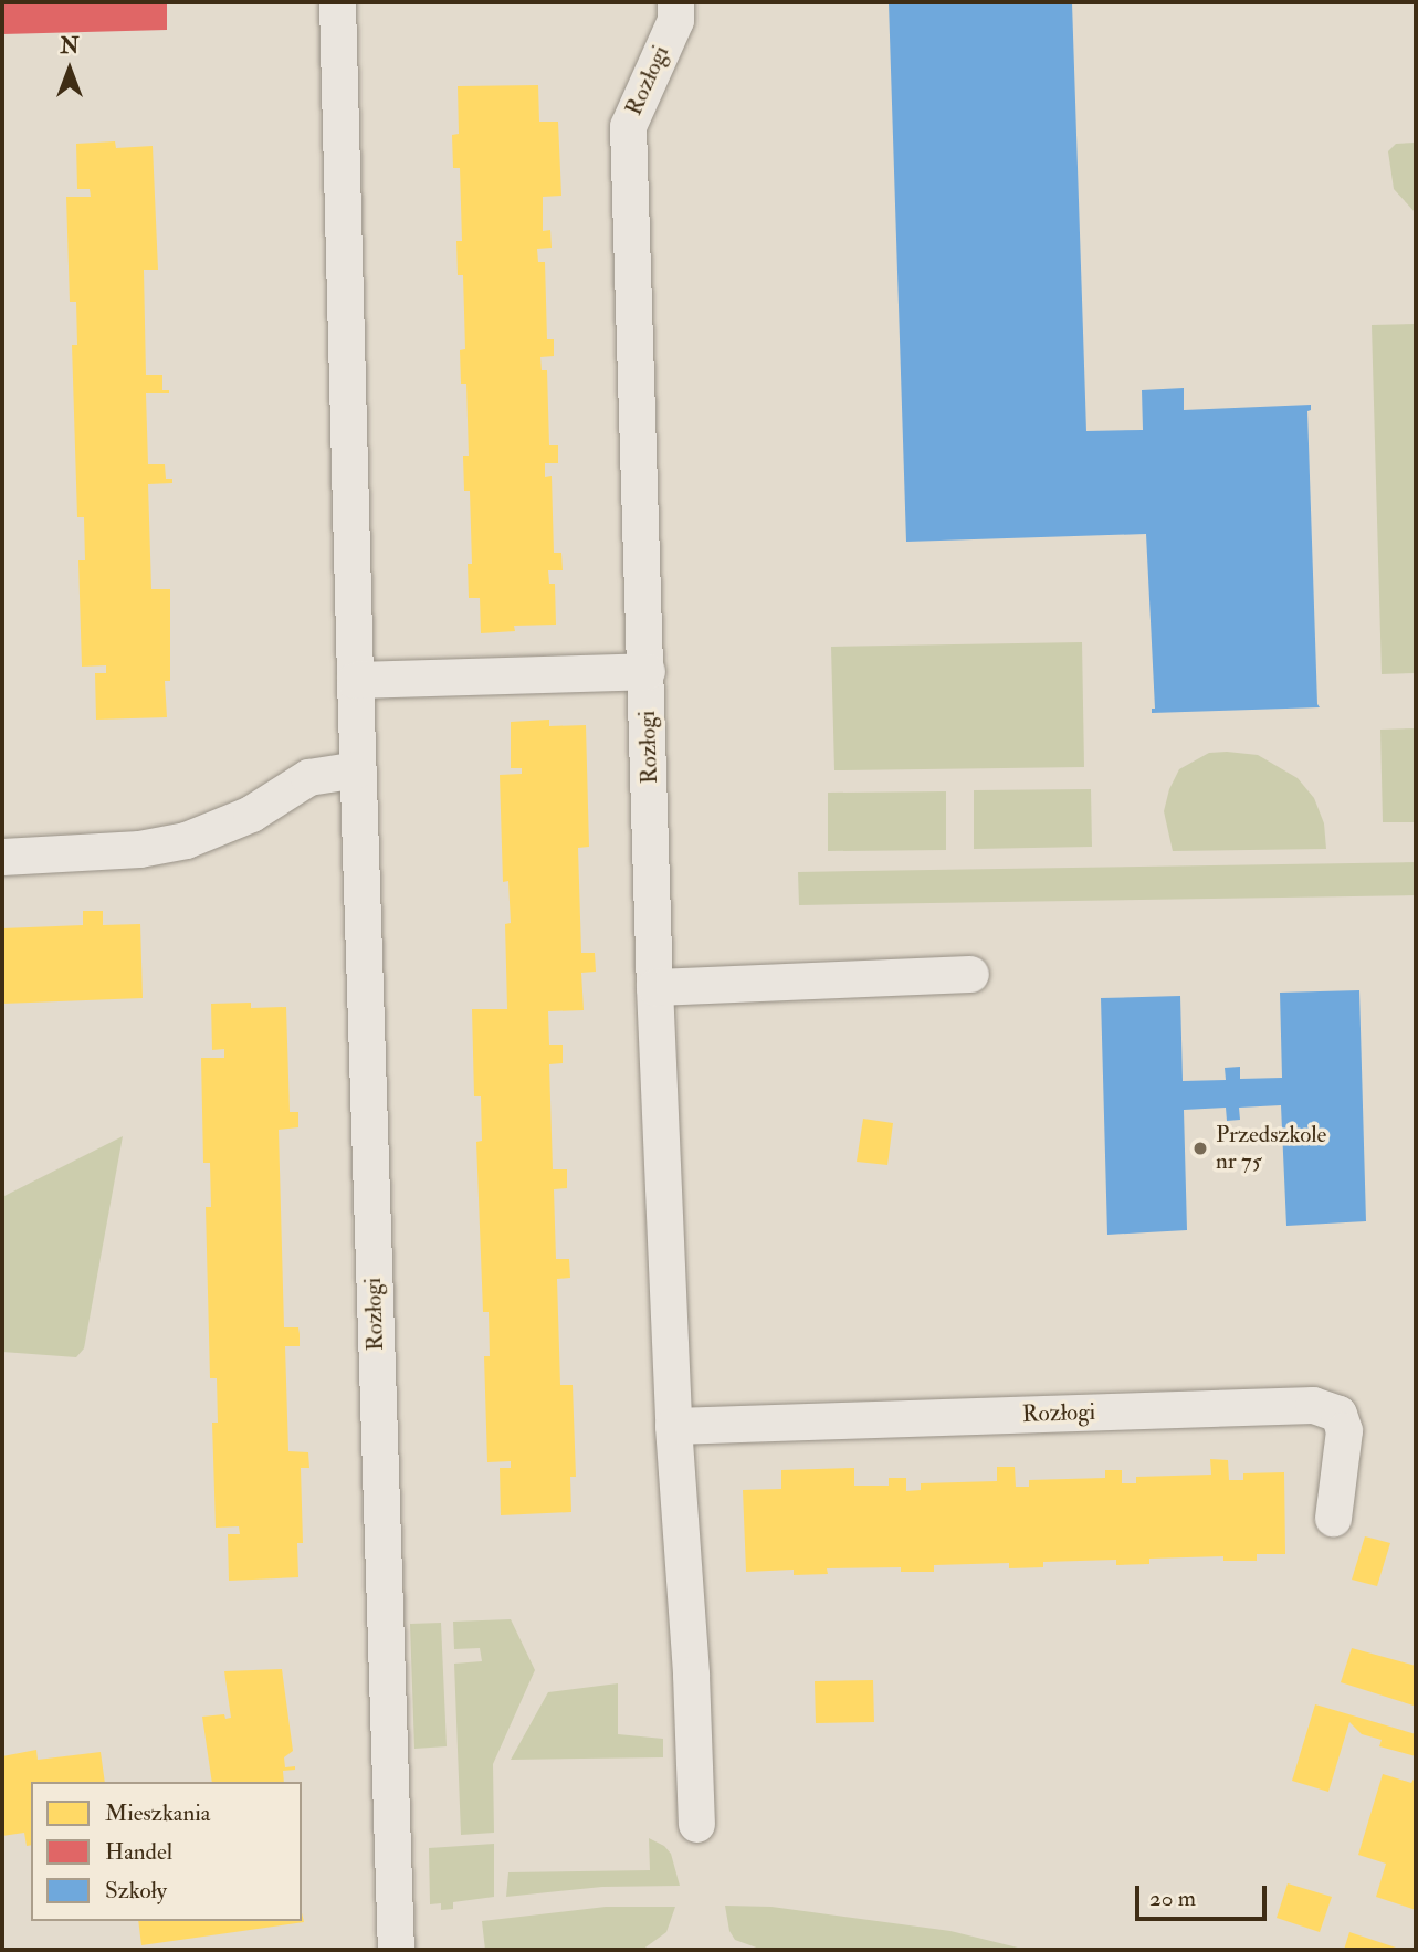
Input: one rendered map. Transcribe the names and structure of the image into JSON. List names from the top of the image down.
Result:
{
  "streets": {
    "street": ["Rozłogi"]
  },
  "places": ["Przedszkole nr 75"],
  "legend": ["Mieszkania", "Handel", "Szkoły"],
  "scale_bar": "20 m",
  "north": "top"
}
